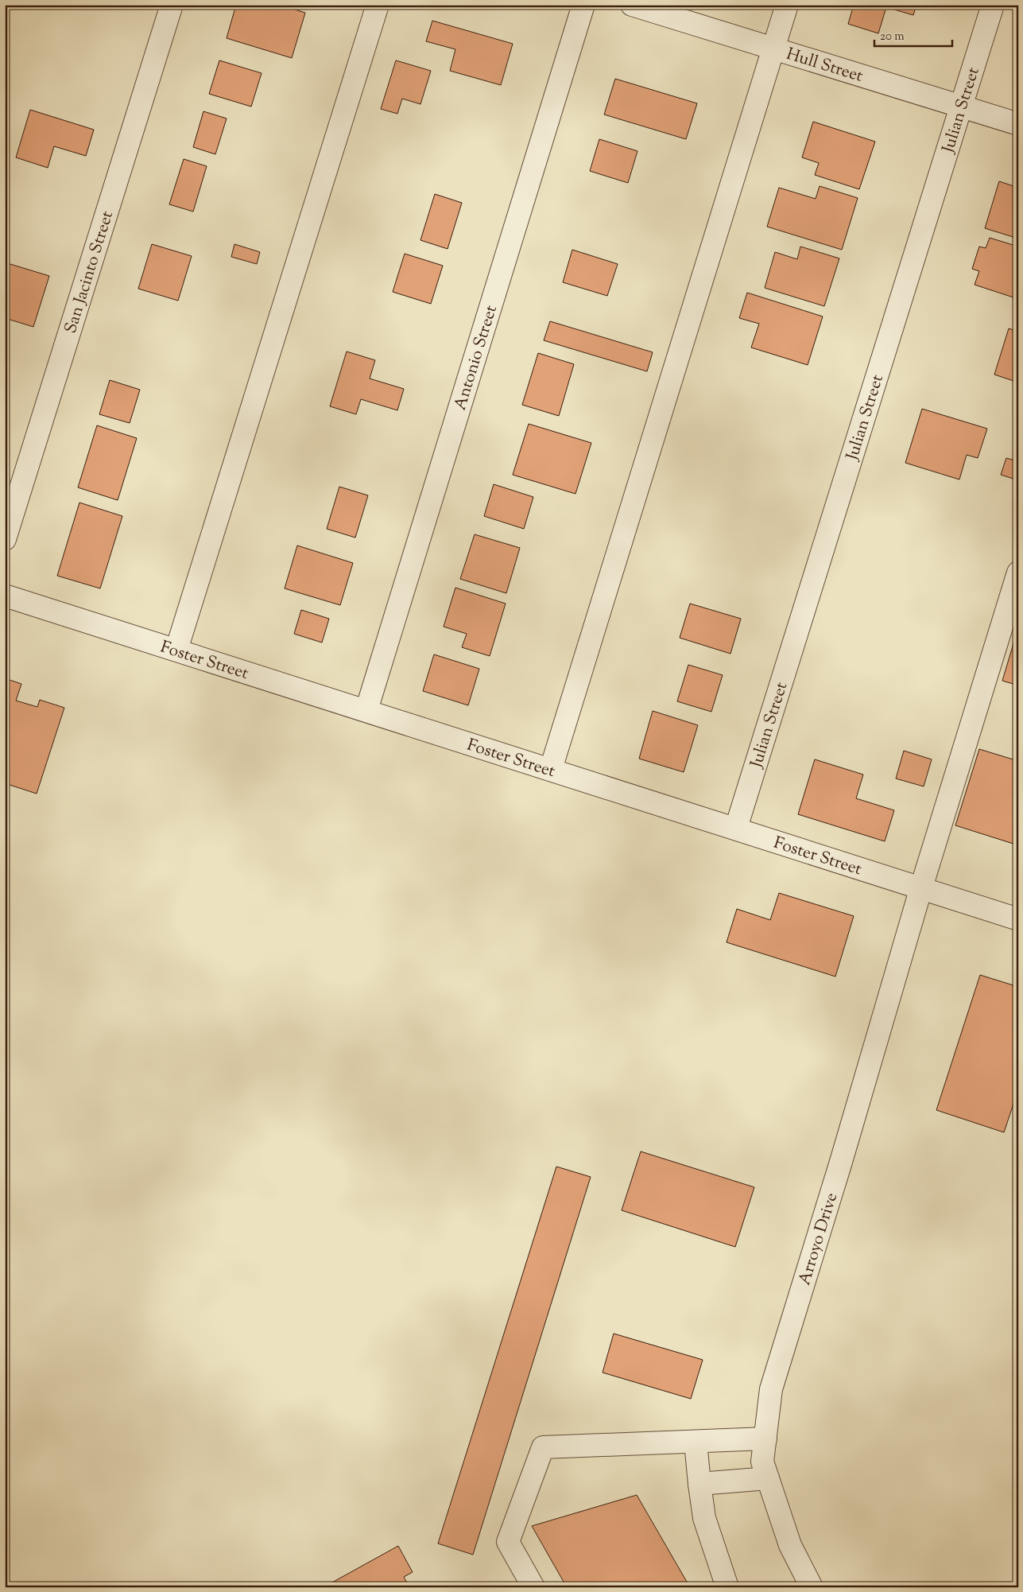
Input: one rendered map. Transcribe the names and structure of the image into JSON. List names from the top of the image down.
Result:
{
  "streets": {
    "street": [
      "Hull Street",
      "Julian Street",
      "San Jacinto Street",
      "Antonio Street",
      "Foster Street",
      "Arroyo Drive"
    ]
  },
  "crossings": [
    ["Hull Street", "Julian Street"],
    ["Julian Street", "Foster Street"],
    ["Antonio Street", "Foster Street"],
    ["Foster Street", "Arroyo Drive"]
  ],
  "scale_bar": "20 m"
}
